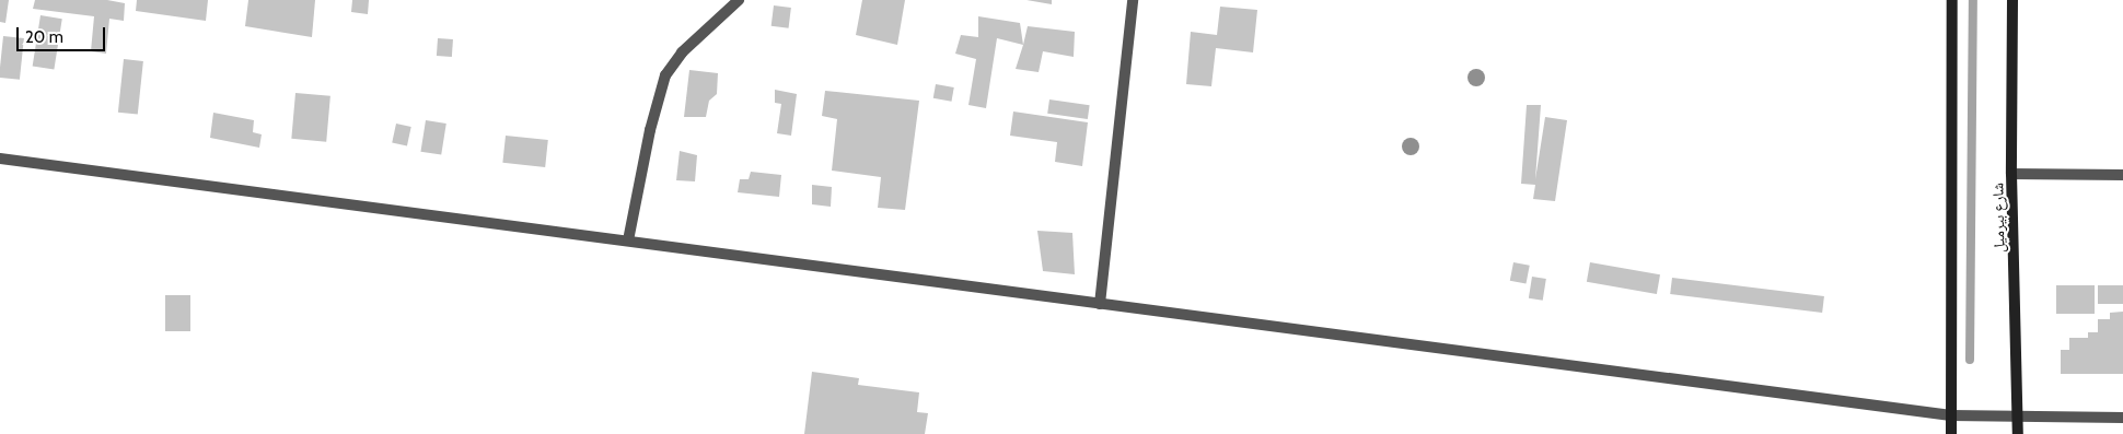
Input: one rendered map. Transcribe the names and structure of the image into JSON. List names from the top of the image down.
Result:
{
  "streets": {
    "street": ["شارع بيرميل"]
  },
  "scale_bar": "20 m"
}
